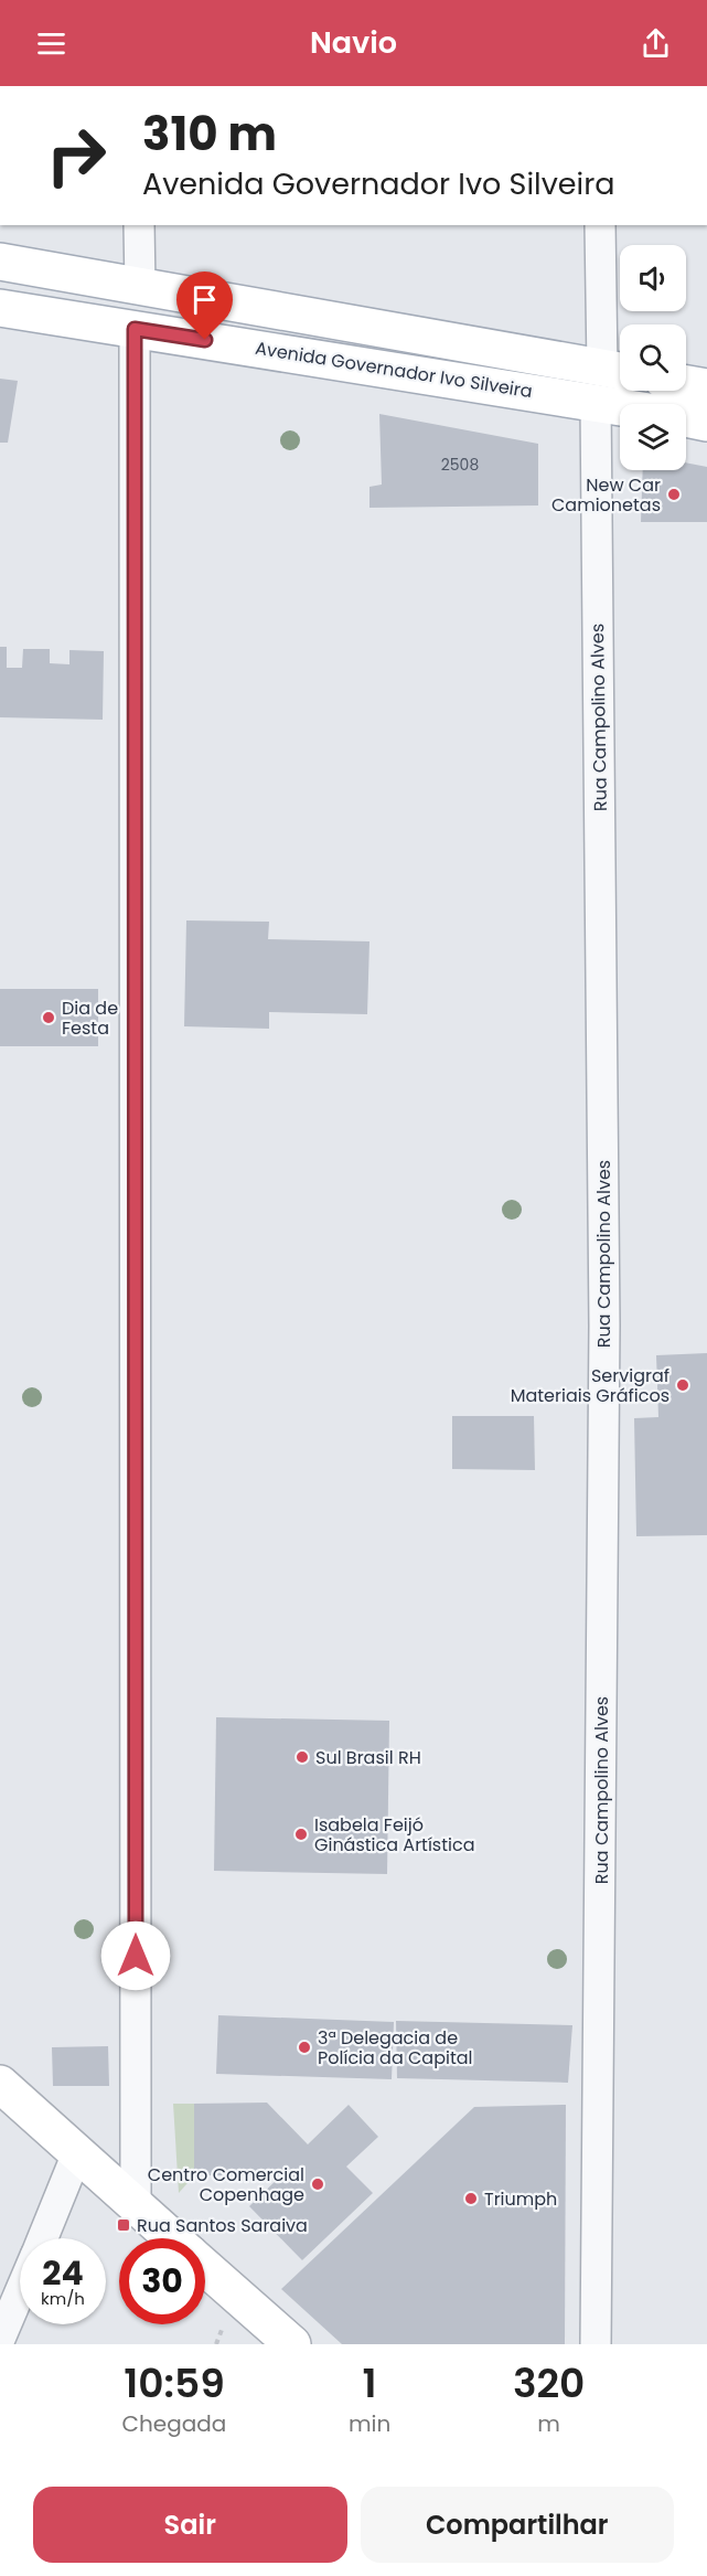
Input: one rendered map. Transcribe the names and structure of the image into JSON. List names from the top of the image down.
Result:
{
  "streets": {
    "main road": ["Avenida Governador Ivo Silveira"],
    "street": ["Rua Campolino Alves"]
  },
  "crossings": [
    ["Avenida Governador Ivo Silveira", "Rua Campolino Alves"]
  ],
  "places": {
    "other": [
      "New Car Camionetas",
      "Dia de Festa",
      "Servigraf Materiais Gráficos",
      "Sul Brasil RH",
      "Isabela Feijó Ginástica Artística",
      "3ª Delegacia de Polícia da Capital",
      "Centro Comercial Copenhage",
      "Triumph"
    ],
    "transit": ["Rua Santos Saraiva"]
  },
  "house_numbers": ["2508"],
  "page": {
    "header": "Navio",
    "turn": ["310 m", "Avenida Governador Ivo Silveira"],
    "speed": "24 km/h",
    "limit": "30",
    "eta": [
      "10:59",
      "Chegada",
      "1",
      "min",
      "320",
      "m"
    ],
    "buttons": ["Sair", "Compartilhar"]
  }
}
